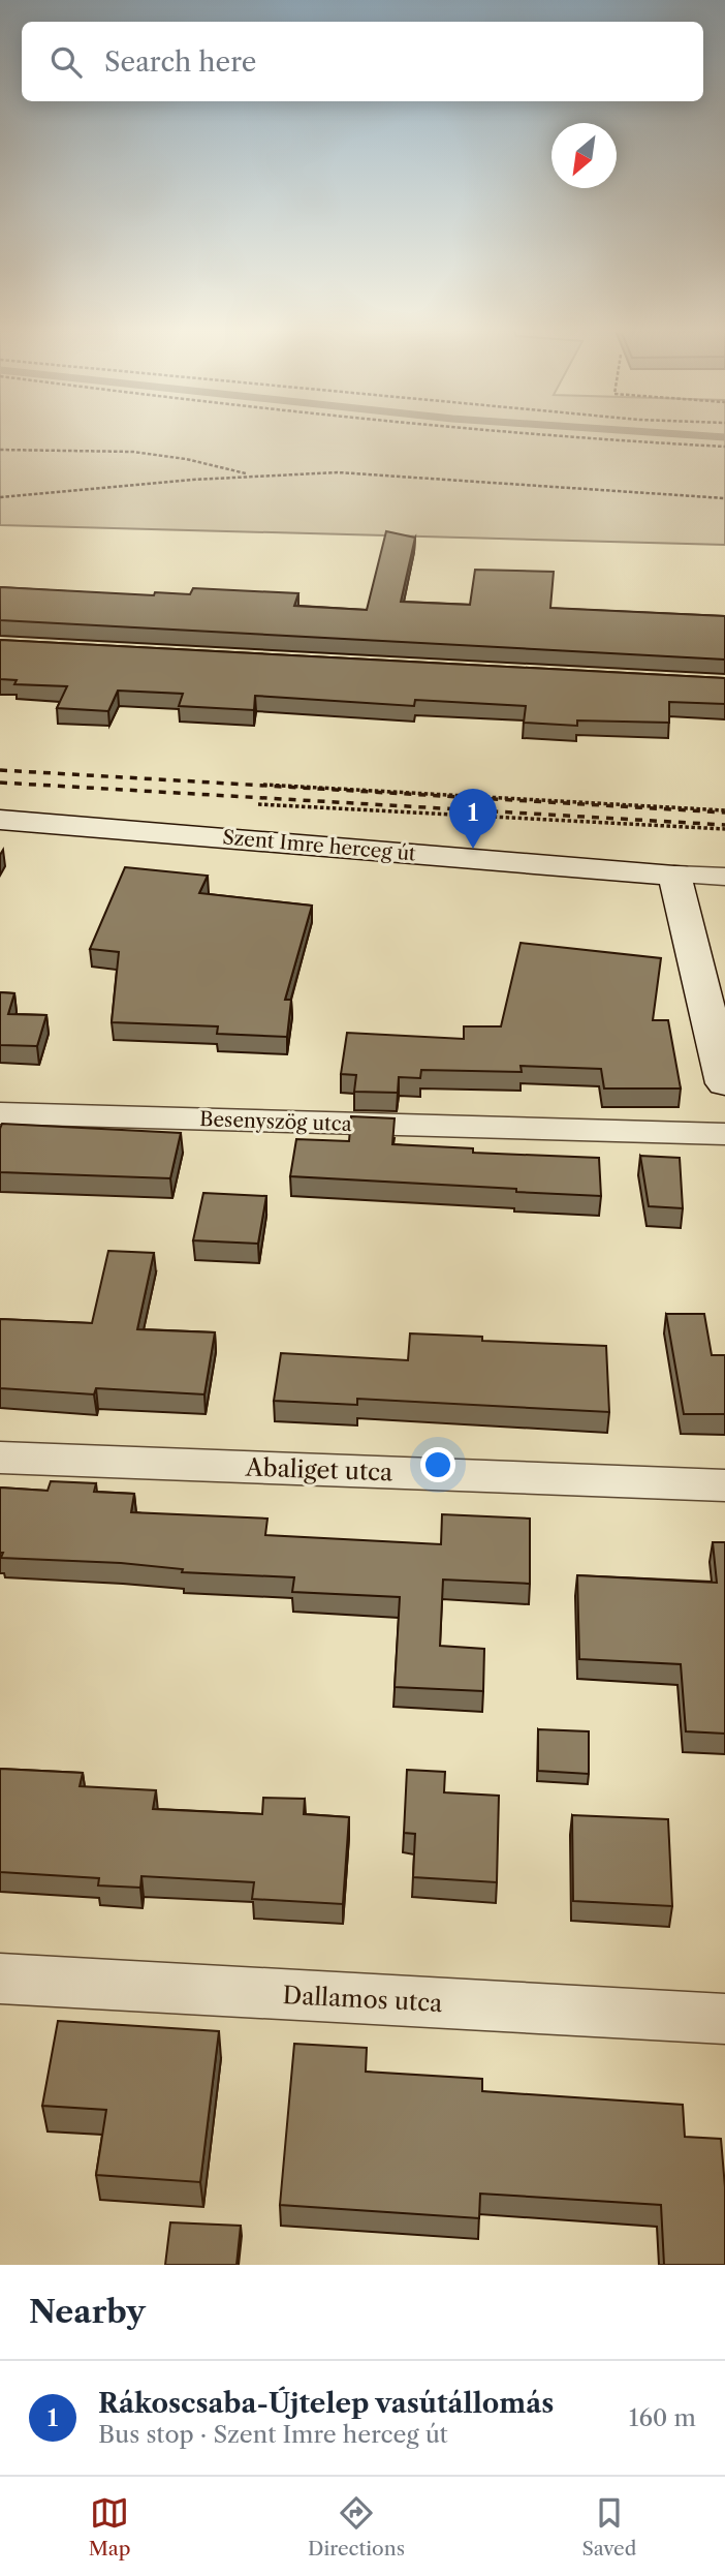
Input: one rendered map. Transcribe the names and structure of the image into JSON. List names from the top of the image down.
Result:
{
  "streets": {
    "street": [
      "Szent Imre herceg út",
      "Besenyszög utca",
      "Abaliget utca",
      "Dallamos utca"
    ]
  },
  "north": "bottom left",
  "page": {
    "search": "Search here",
    "pins": "1",
    "heading": "Nearby",
    "list": [
      {
        "mark": "1",
        "name": "Rákoscsaba-Újtelep vasútállomás",
        "note": "Bus stop · Szent Imre herceg út",
        "value": "160 m"
      }
    ],
    "nav": ["Map", "Directions", "Saved"]
  }
}
